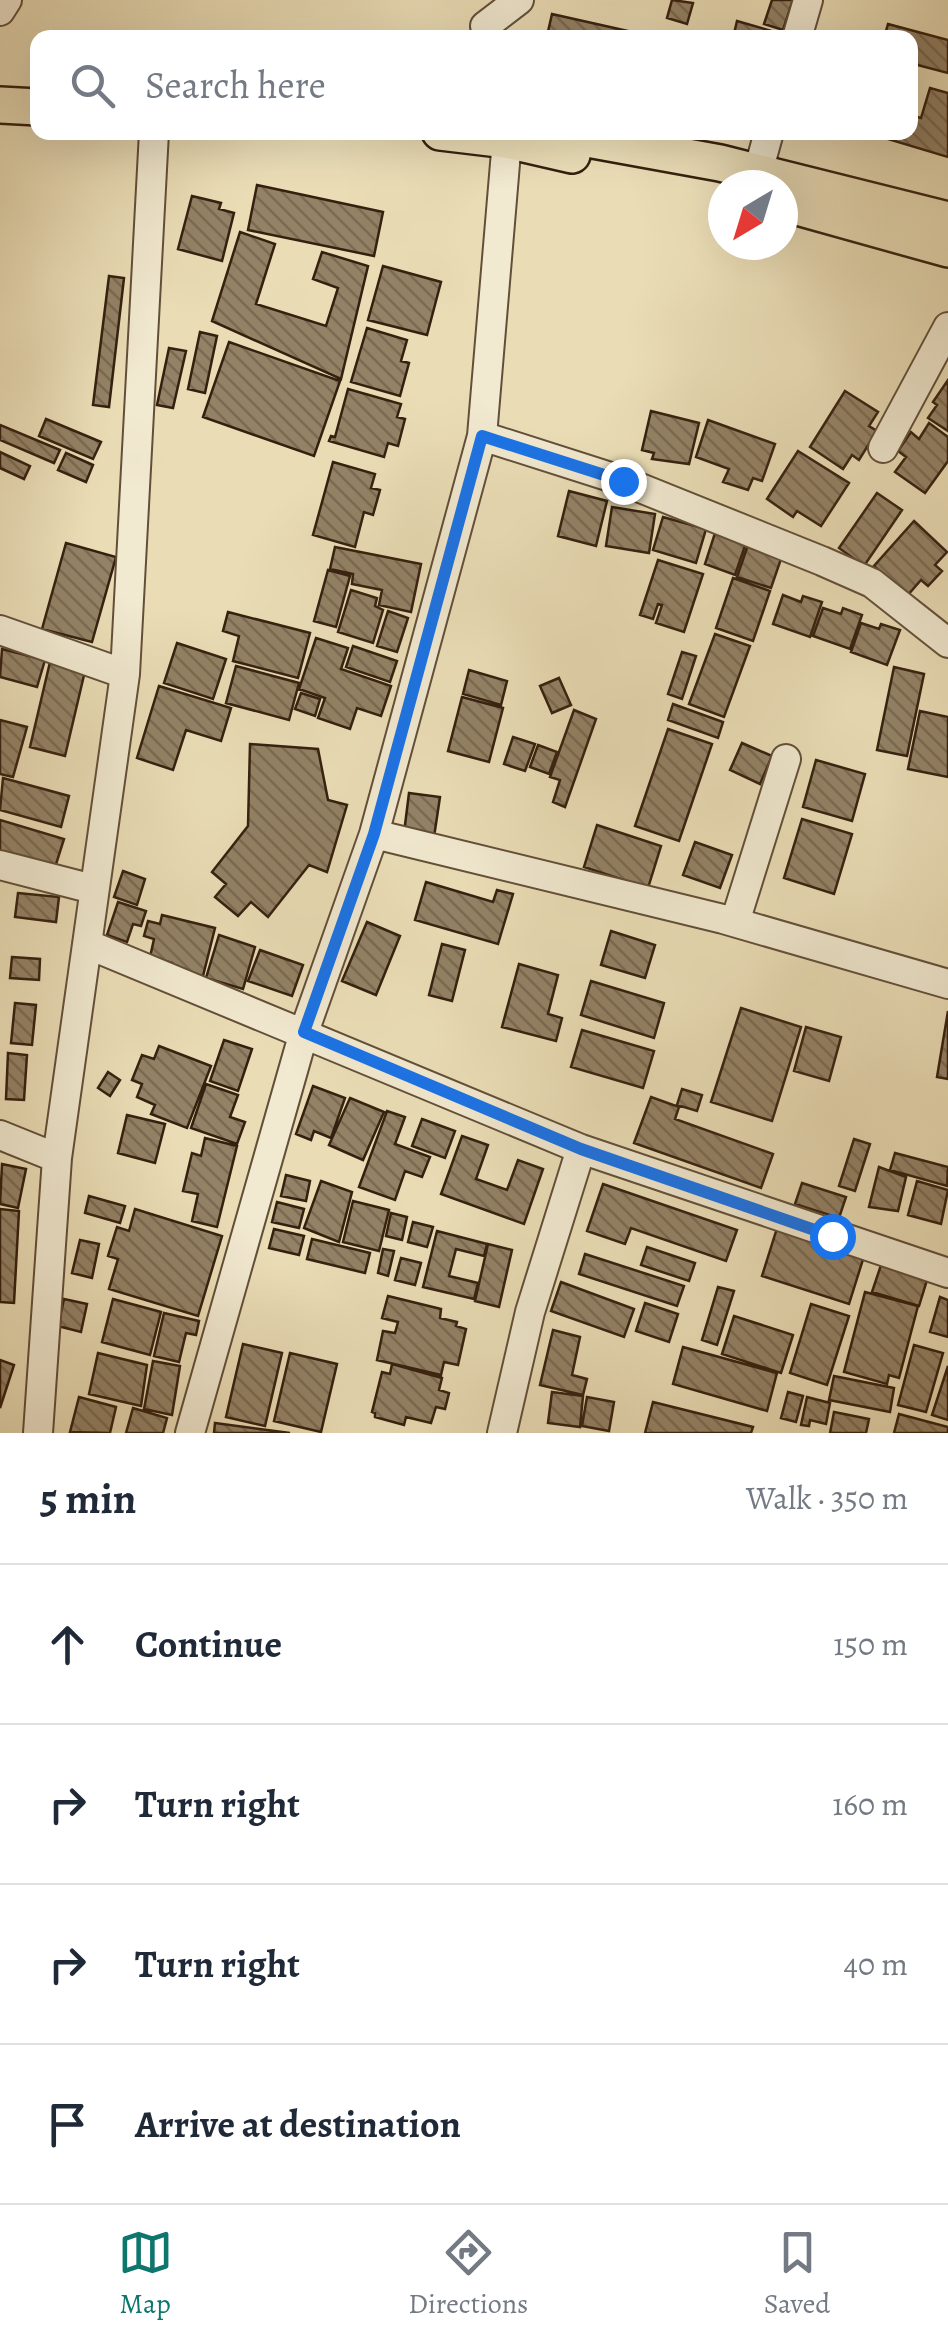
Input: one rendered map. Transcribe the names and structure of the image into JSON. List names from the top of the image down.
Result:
{
  "north": "bottom left",
  "page": {
    "search": "Search here",
    "heading": ["5 min", "Walk · 350 m"],
    "list": [
      ["Continue", "150 m"],
      ["Turn right", "160 m"],
      ["Turn right", "40 m"],
      "Arrive at destination"
    ],
    "nav": ["Map", "Directions", "Saved"]
  }
}
